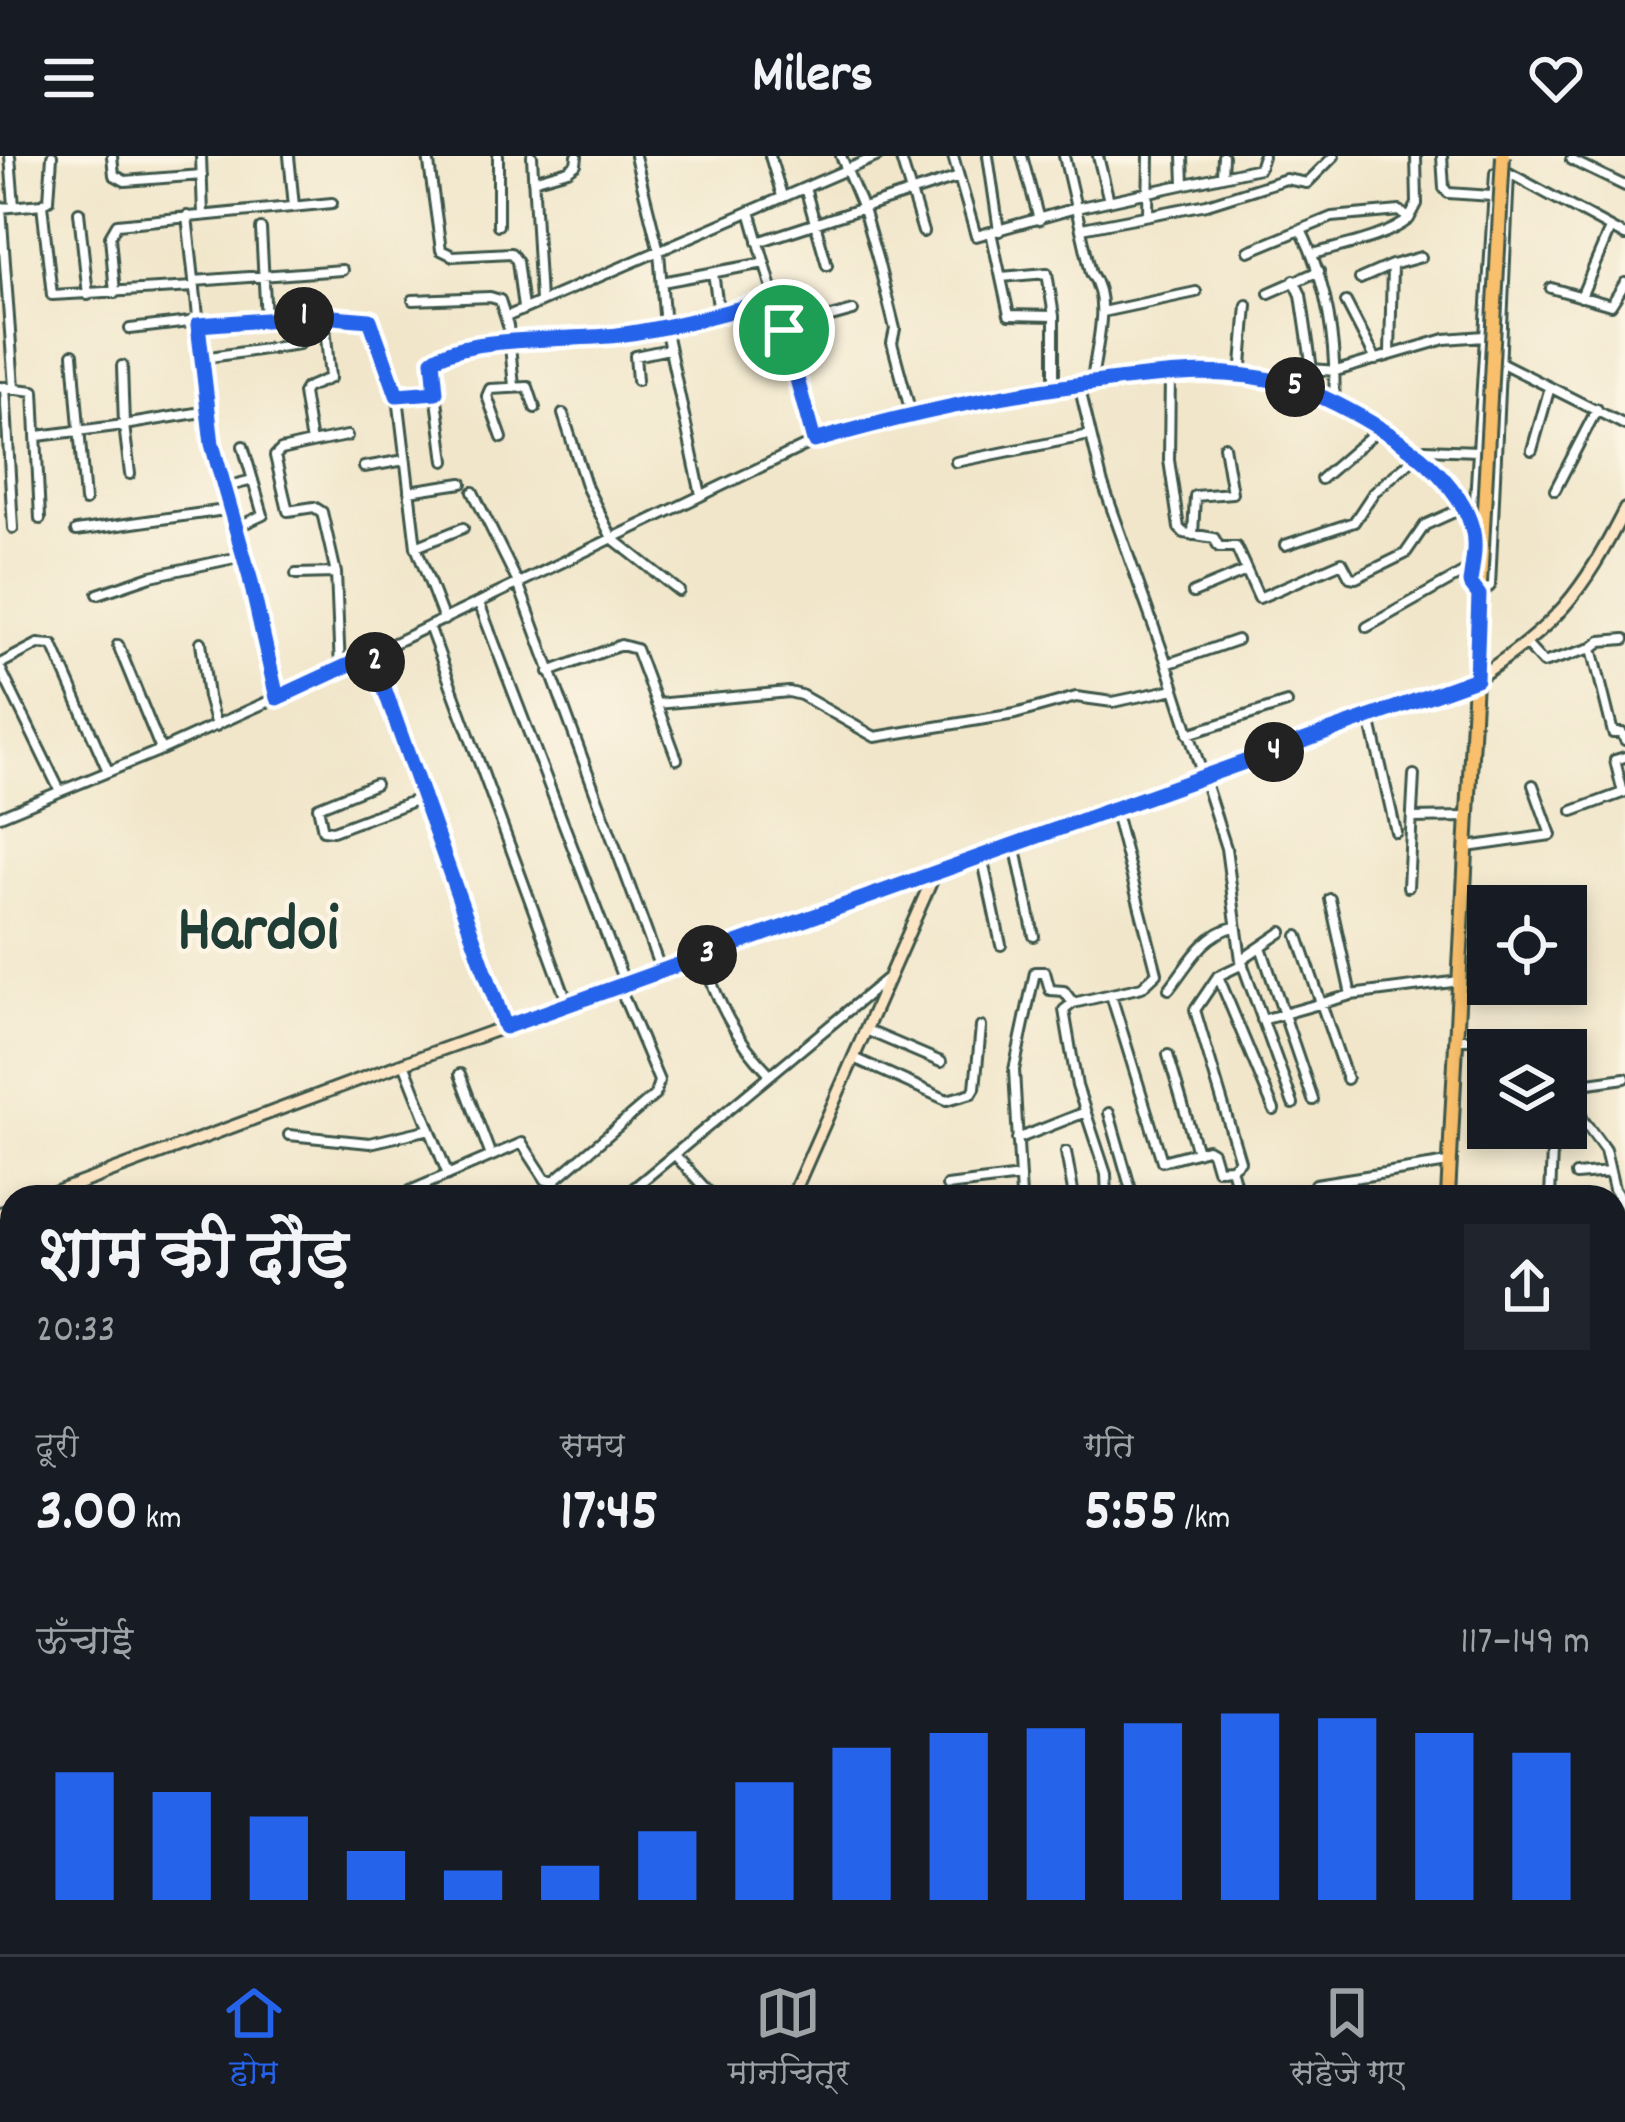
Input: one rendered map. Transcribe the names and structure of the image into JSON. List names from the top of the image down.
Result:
{
  "districts": ["Hardoi"],
  "page": {
    "header": "Milers",
    "pins": [
      "1",
      "5",
      "2",
      "4",
      "3"
    ],
    "heading": ["शाम की दौड़", "20:33"],
    "stats": [
      ["दूरी", "3.00 km"],
      ["समय", "17:45"],
      ["गति", "5:55 /km"]
    ],
    "chart": ["ऊँचाई", "117–149 m"],
    "tabs": ["होम", "मानचित्र", "सहेजे गए"]
  }
}
